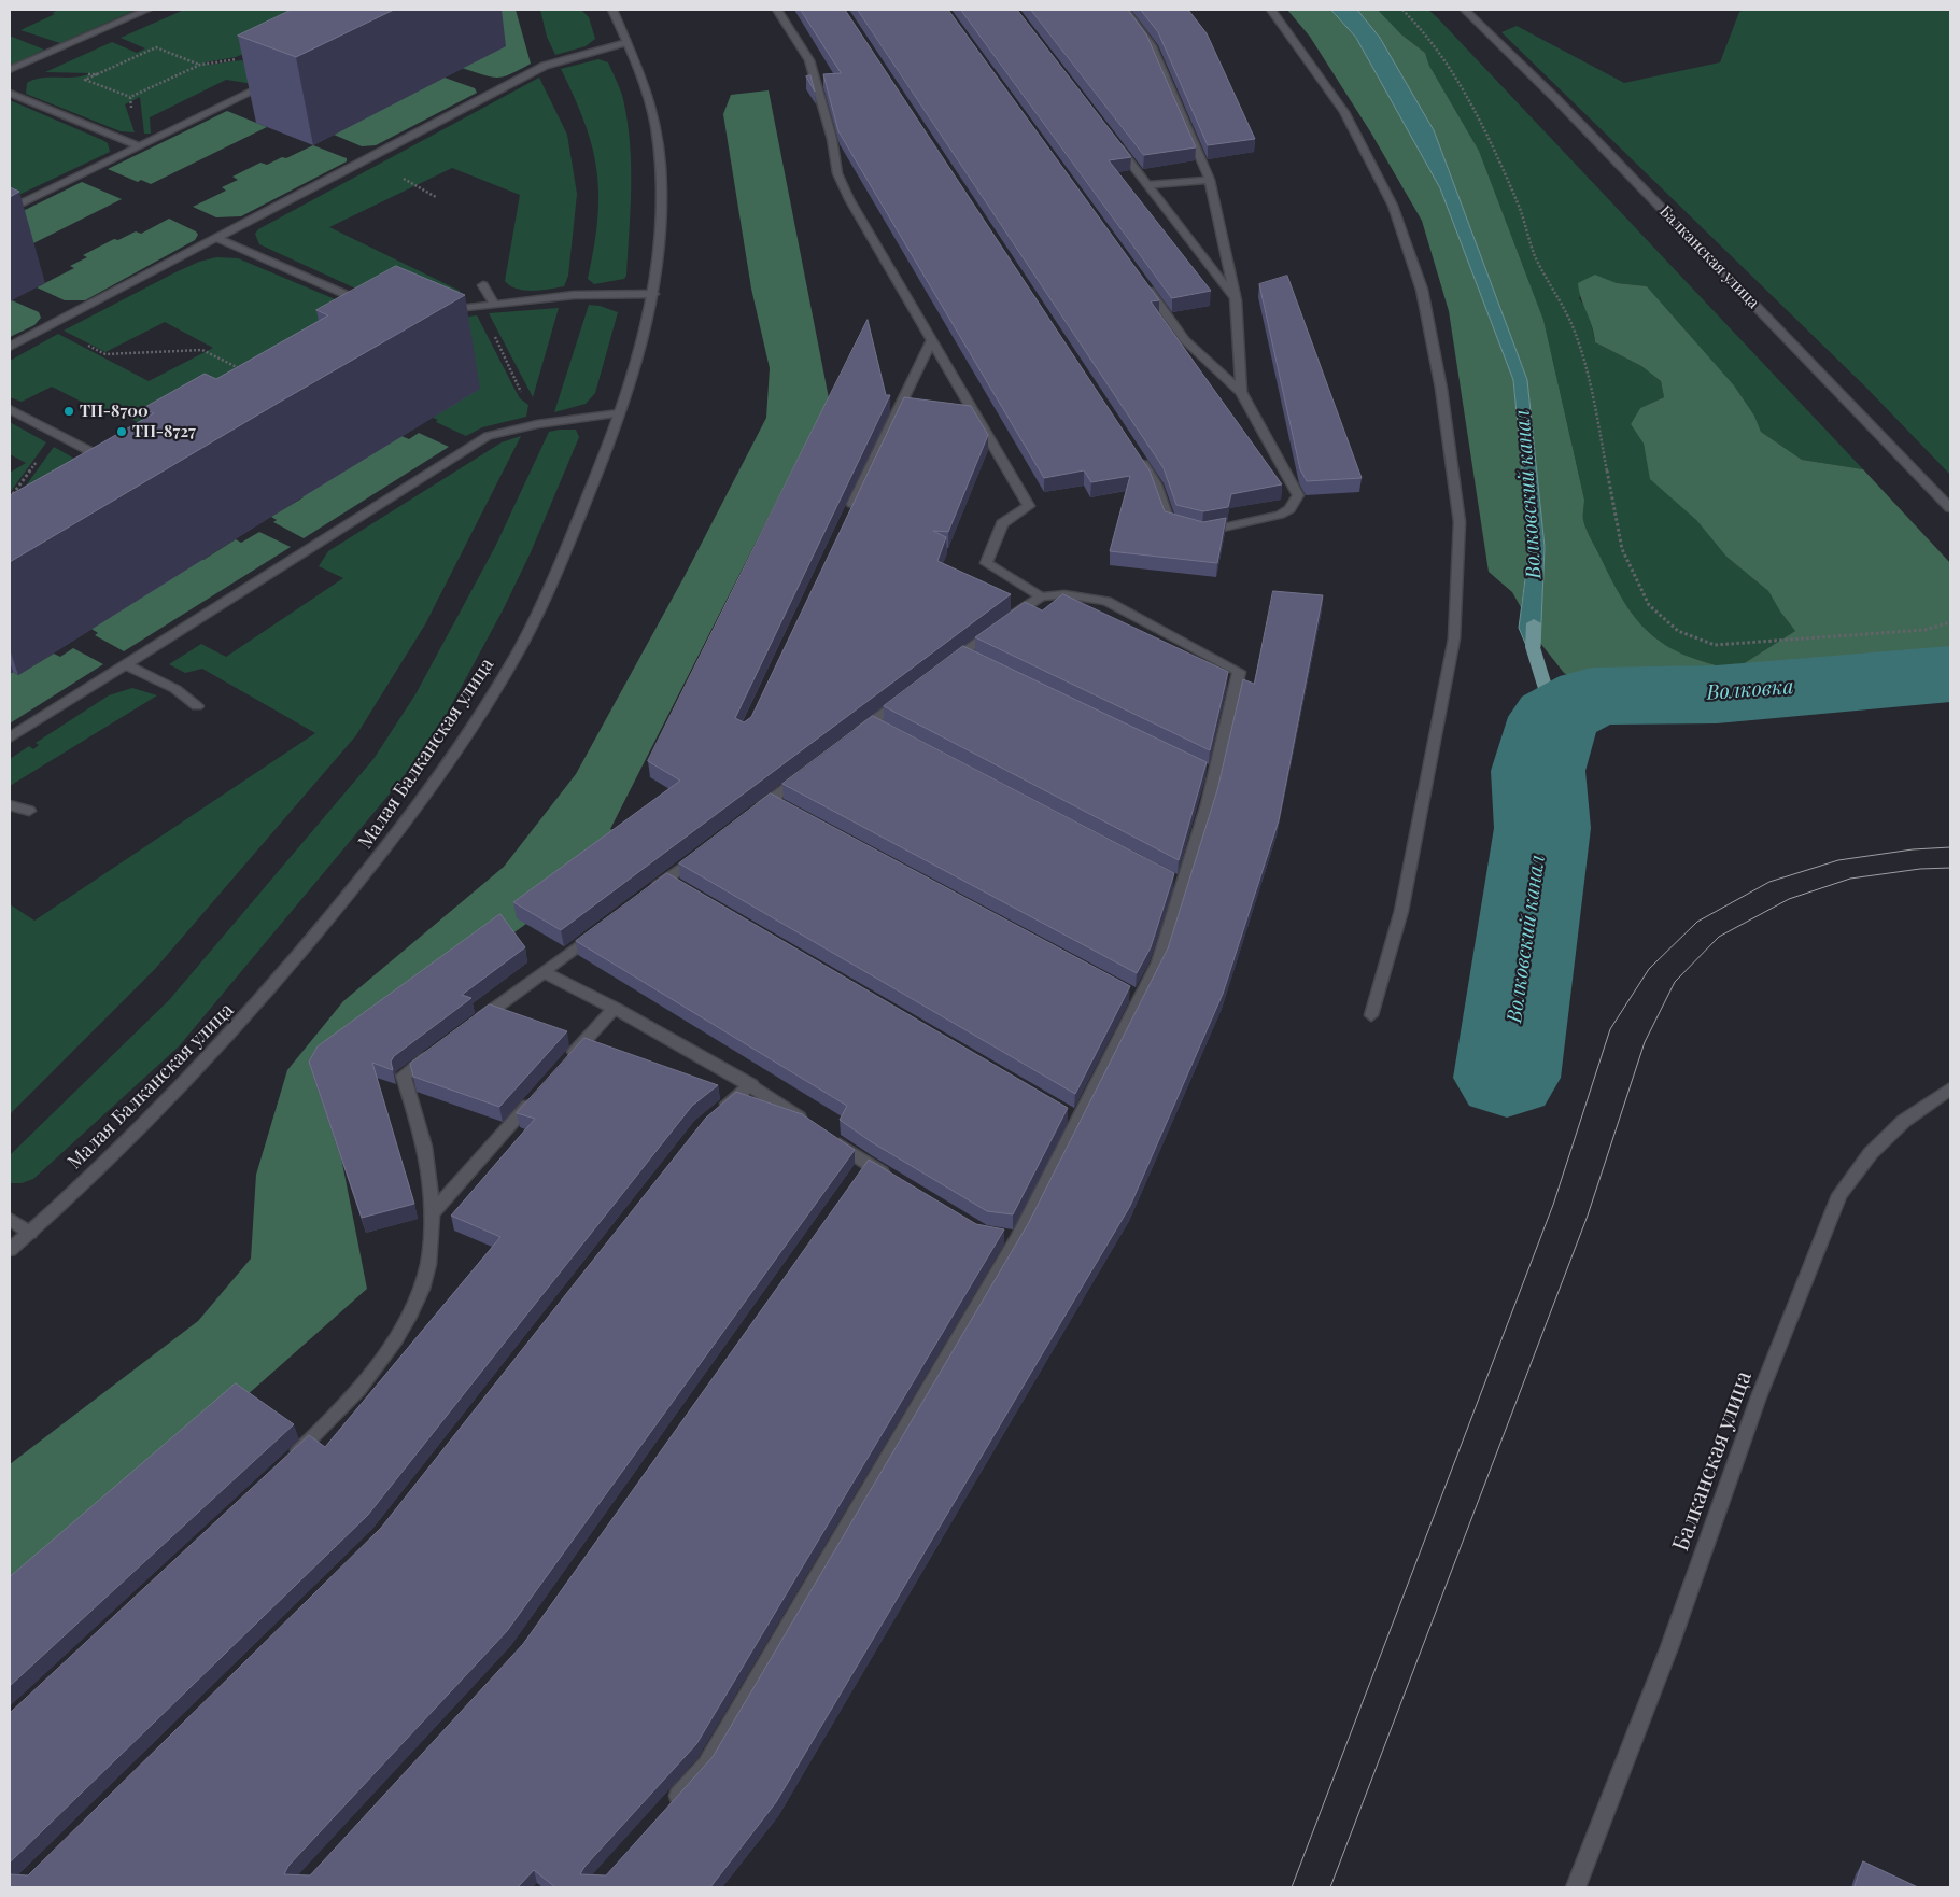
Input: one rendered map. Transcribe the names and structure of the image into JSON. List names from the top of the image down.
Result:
{
  "streets": {
    "street": ["Балканская улица", "Малая Балканская улица"]
  },
  "water": ["Волковский канал", "Волковка"],
  "places": ["ТП-8700", "ТП-8727"]
}
